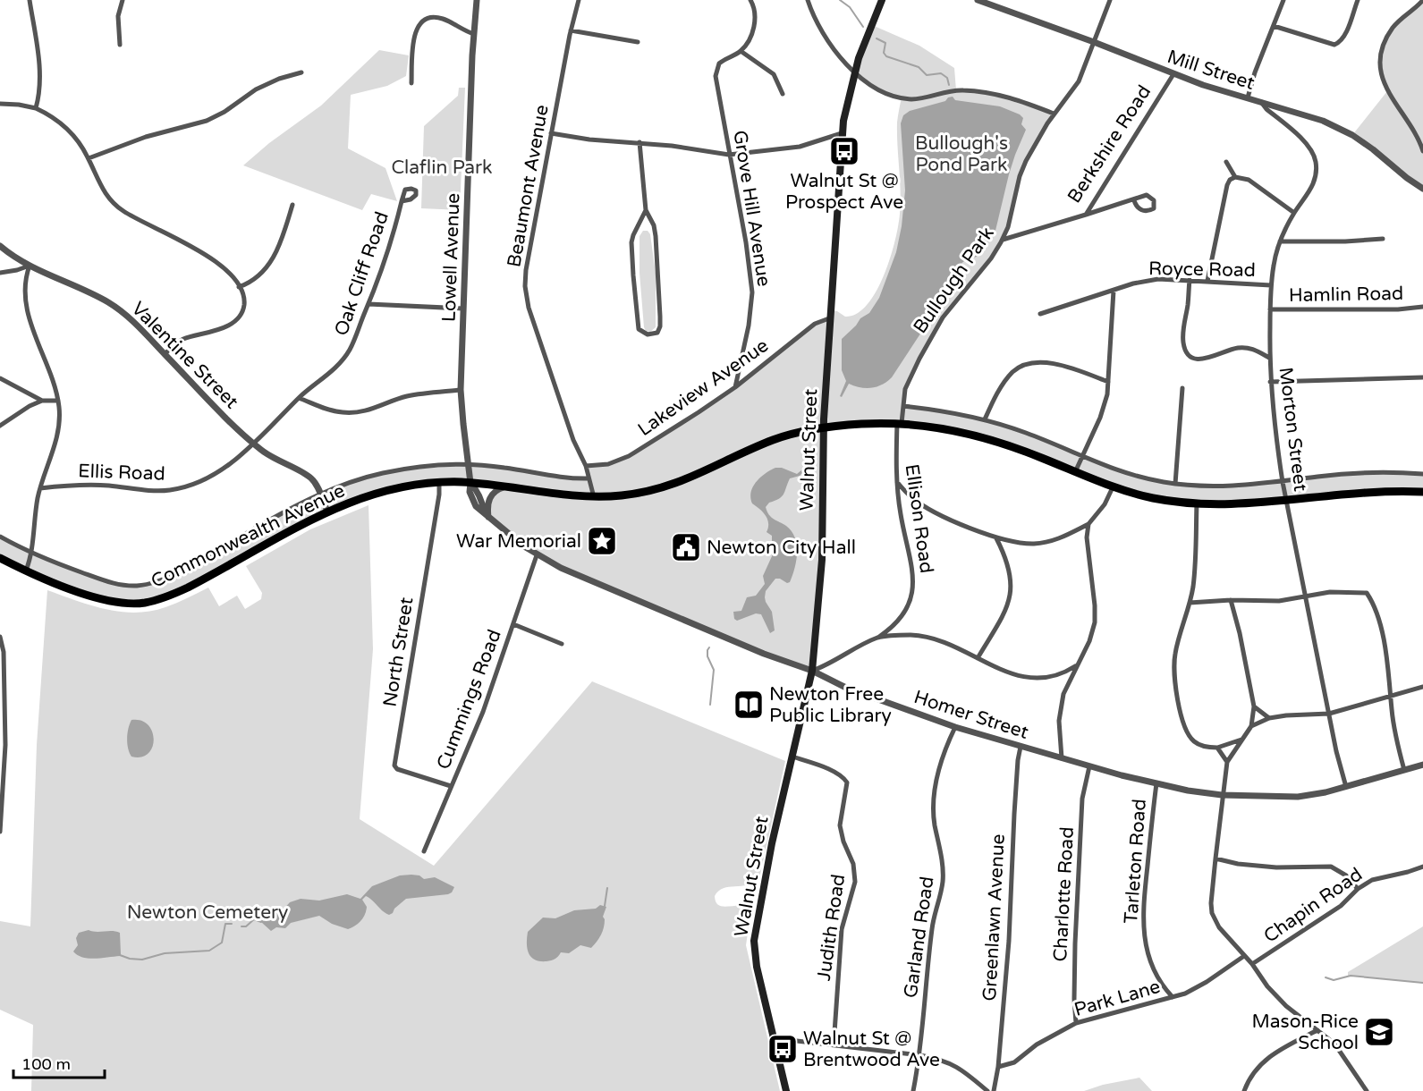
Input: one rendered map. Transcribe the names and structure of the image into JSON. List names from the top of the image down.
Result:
{
  "streets": {
    "main road": ["Walnut Street", "Commonwealth Avenue"],
    "street": [
      "Mill Street",
      "Berkshire Road",
      "Beaumont Avenue",
      "Grove Hill Avenue",
      "Lowell Avenue",
      "Royce Road",
      "Oak Cliff Road",
      "Bullough Park",
      "Hamlin Road",
      "Valentine Street",
      "Lakeview Avenue",
      "Morton Street",
      "Ellis Road",
      "Ellison Road",
      "North Street",
      "Cummings Road",
      "Homer Street",
      "Tarleton Road",
      "Charlotte Road",
      "Chapin Road",
      "Greenlawn Avenue",
      "Judith Road",
      "Garland Road",
      "Park Lane"
    ]
  },
  "crossings": [
    ["Mill Street", "Berkshire Road"],
    ["Mill Street", "Bullough Park"],
    ["Mill Street", "Morton Street"],
    ["Berkshire Road", "Bullough Park"],
    ["Beaumont Avenue", "Lakeview Avenue"],
    ["Beaumont Avenue", "Commonwealth Avenue"],
    ["Grove Hill Avenue", "Lakeview Avenue"],
    ["Lowell Avenue", "Commonwealth Avenue"],
    ["Lowell Avenue", "Homer Street"],
    ["Royce Road", "Morton Street"],
    ["Oak Cliff Road", "Valentine Street"],
    ["Oak Cliff Road", "Ellis Road"],
    ["Bullough Park", "Ellison Road"],
    ["Bullough Park", "Commonwealth Avenue"],
    ["Hamlin Road", "Morton Street"],
    ["Valentine Street", "Ellis Road"],
    ["Valentine Street", "Commonwealth Avenue"],
    ["Lakeview Avenue", "Walnut Street"],
    ["Morton Street", "Commonwealth Avenue"],
    ["Morton Street", "Homer Street"],
    ["Walnut Street", "Ellison Road"],
    ["Walnut Street", "Commonwealth Avenue"],
    ["Walnut Street", "Homer Street"],
    ["Walnut Street", "Judith Road"],
    ["Ellison Road", "Commonwealth Avenue"],
    ["Ellison Road", "Homer Street"],
    ["Commonwealth Avenue", "North Street"],
    ["Commonwealth Avenue", "Homer Street"],
    ["North Street", "Cummings Road"],
    ["Cummings Road", "Homer Street"],
    ["Homer Street", "Tarleton Road"],
    ["Homer Street", "Charlotte Road"],
    ["Homer Street", "Greenlawn Avenue"],
    ["Homer Street", "Garland Road"],
    ["Tarleton Road", "Park Lane"],
    ["Charlotte Road", "Park Lane"],
    ["Greenlawn Avenue", "Park Lane"]
  ],
  "parks": ["Bullough's Pond Park", "Claflin Park", "Newton Cemetery"],
  "places": {
    "bus stop": ["Walnut St @ Prospect Ave", "Walnut St @ Brentwood Ave"],
    "place": ["War Memorial"],
    "public building": ["Newton City Hall"],
    "library": ["Newton Free Public Library"],
    "school or university": ["Mason-Rice School"]
  },
  "scale_bar": "100 m"
}
